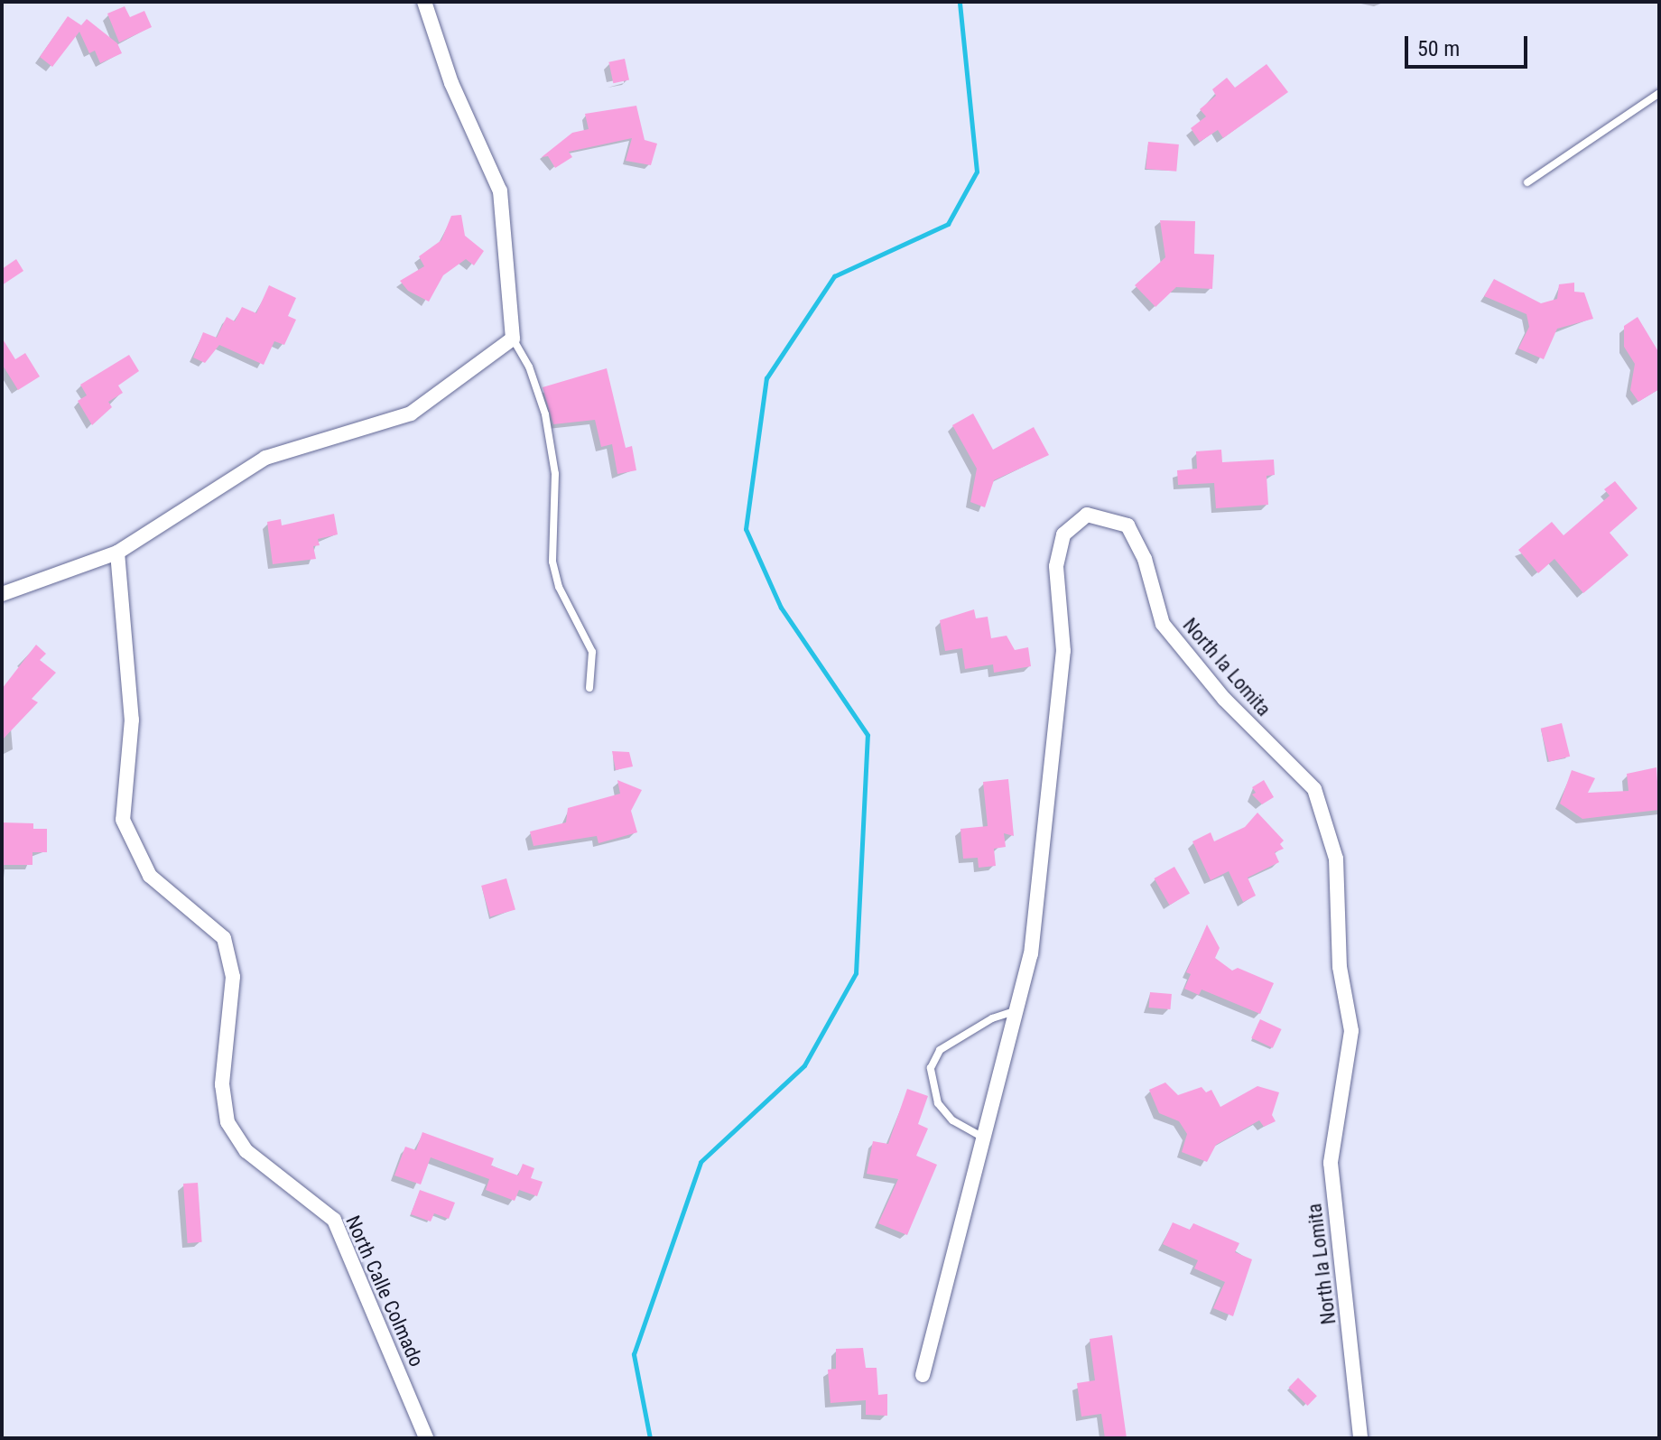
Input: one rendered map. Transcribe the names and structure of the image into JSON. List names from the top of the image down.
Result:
{
  "streets": {
    "street": ["North la Lomita", "North Calle Colmado"]
  },
  "scale_bar": "50 m"
}
